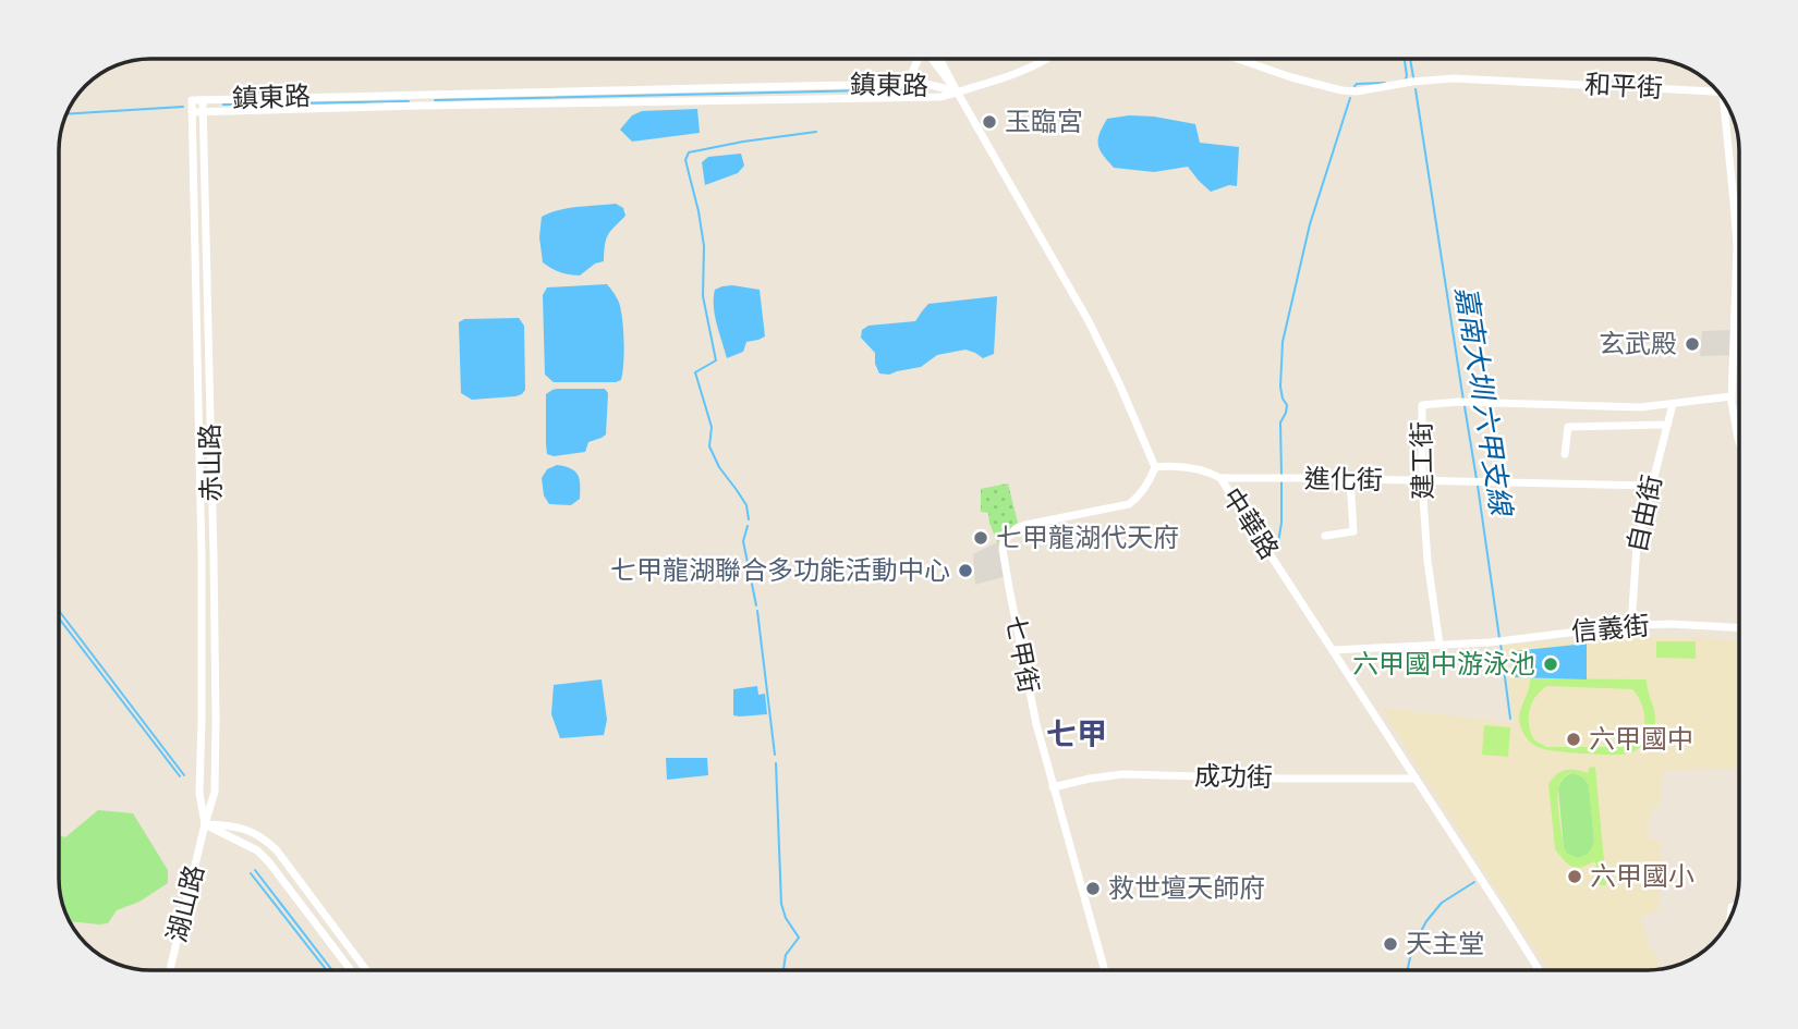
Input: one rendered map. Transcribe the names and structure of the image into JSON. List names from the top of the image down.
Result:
{
  "streets": {
    "street": [
      "鎮東路",
      "和平街",
      "建工街",
      "赤山路",
      "進化街",
      "自由街",
      "中華路",
      "信義街",
      "七甲街",
      "成功街",
      "湖山路"
    ]
  },
  "crossings": [
    ["鎮東路", "赤山路"],
    ["建工街", "進化街"],
    ["建工街", "自由街"],
    ["建工街", "信義街"],
    ["赤山路", "湖山路"],
    ["進化街", "自由街"],
    ["進化街", "中華路"],
    ["自由街", "信義街"],
    ["中華路", "信義街"],
    ["中華路", "七甲街"],
    ["中華路", "成功街"],
    ["七甲街", "成功街"]
  ],
  "districts": ["七甲"],
  "water": ["嘉南大圳 六甲支線"],
  "places": [
    "玉臨宮",
    "玄武殿",
    "七甲龍湖代天府",
    "七甲龍湖聯合多功能活動中心",
    "六甲國中游泳池",
    "六甲國中",
    "六甲國小",
    "救世壇天師府",
    "天主堂"
  ]
}
